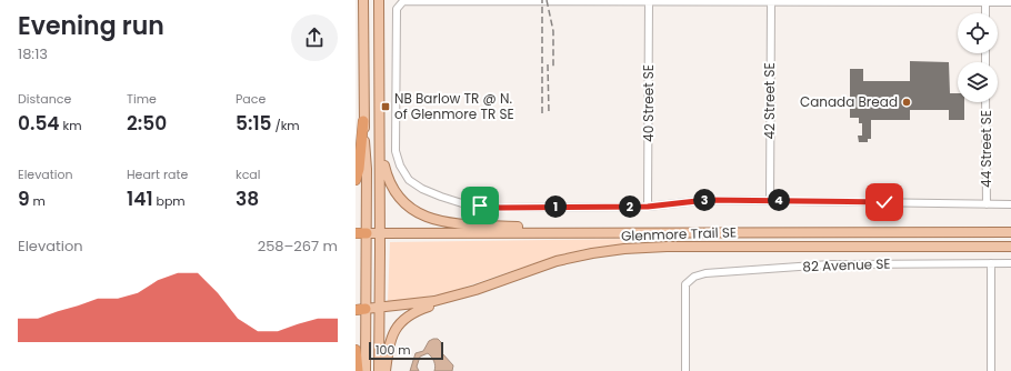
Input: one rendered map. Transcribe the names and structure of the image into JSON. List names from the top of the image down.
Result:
{
  "streets": {
    "main road": ["Glenmore Trail SE"],
    "street": [
      "42 Street SE",
      "40 Street SE",
      "44 Street SE",
      "82 Avenue SE"
    ]
  },
  "places": {
    "other": ["Canada Bread"],
    "transit": ["NB Barlow TR @ N. of Glenmore TR SE"]
  },
  "scale_bar": "100 m",
  "page": {
    "heading": ["Evening run", "18:13"],
    "stats": [
      ["Distance", "0.54 km"],
      ["Time", "2:50"],
      ["Pace", "5:15 /km"],
      ["Elevation", "9 m"],
      ["Heart rate", "141 bpm"],
      ["kcal", "38"]
    ],
    "pins": [
      "3",
      "4",
      "1",
      "2"
    ],
    "chart": ["Elevation", "258–267 m"],
    "scale": "100 m"
  }
}
